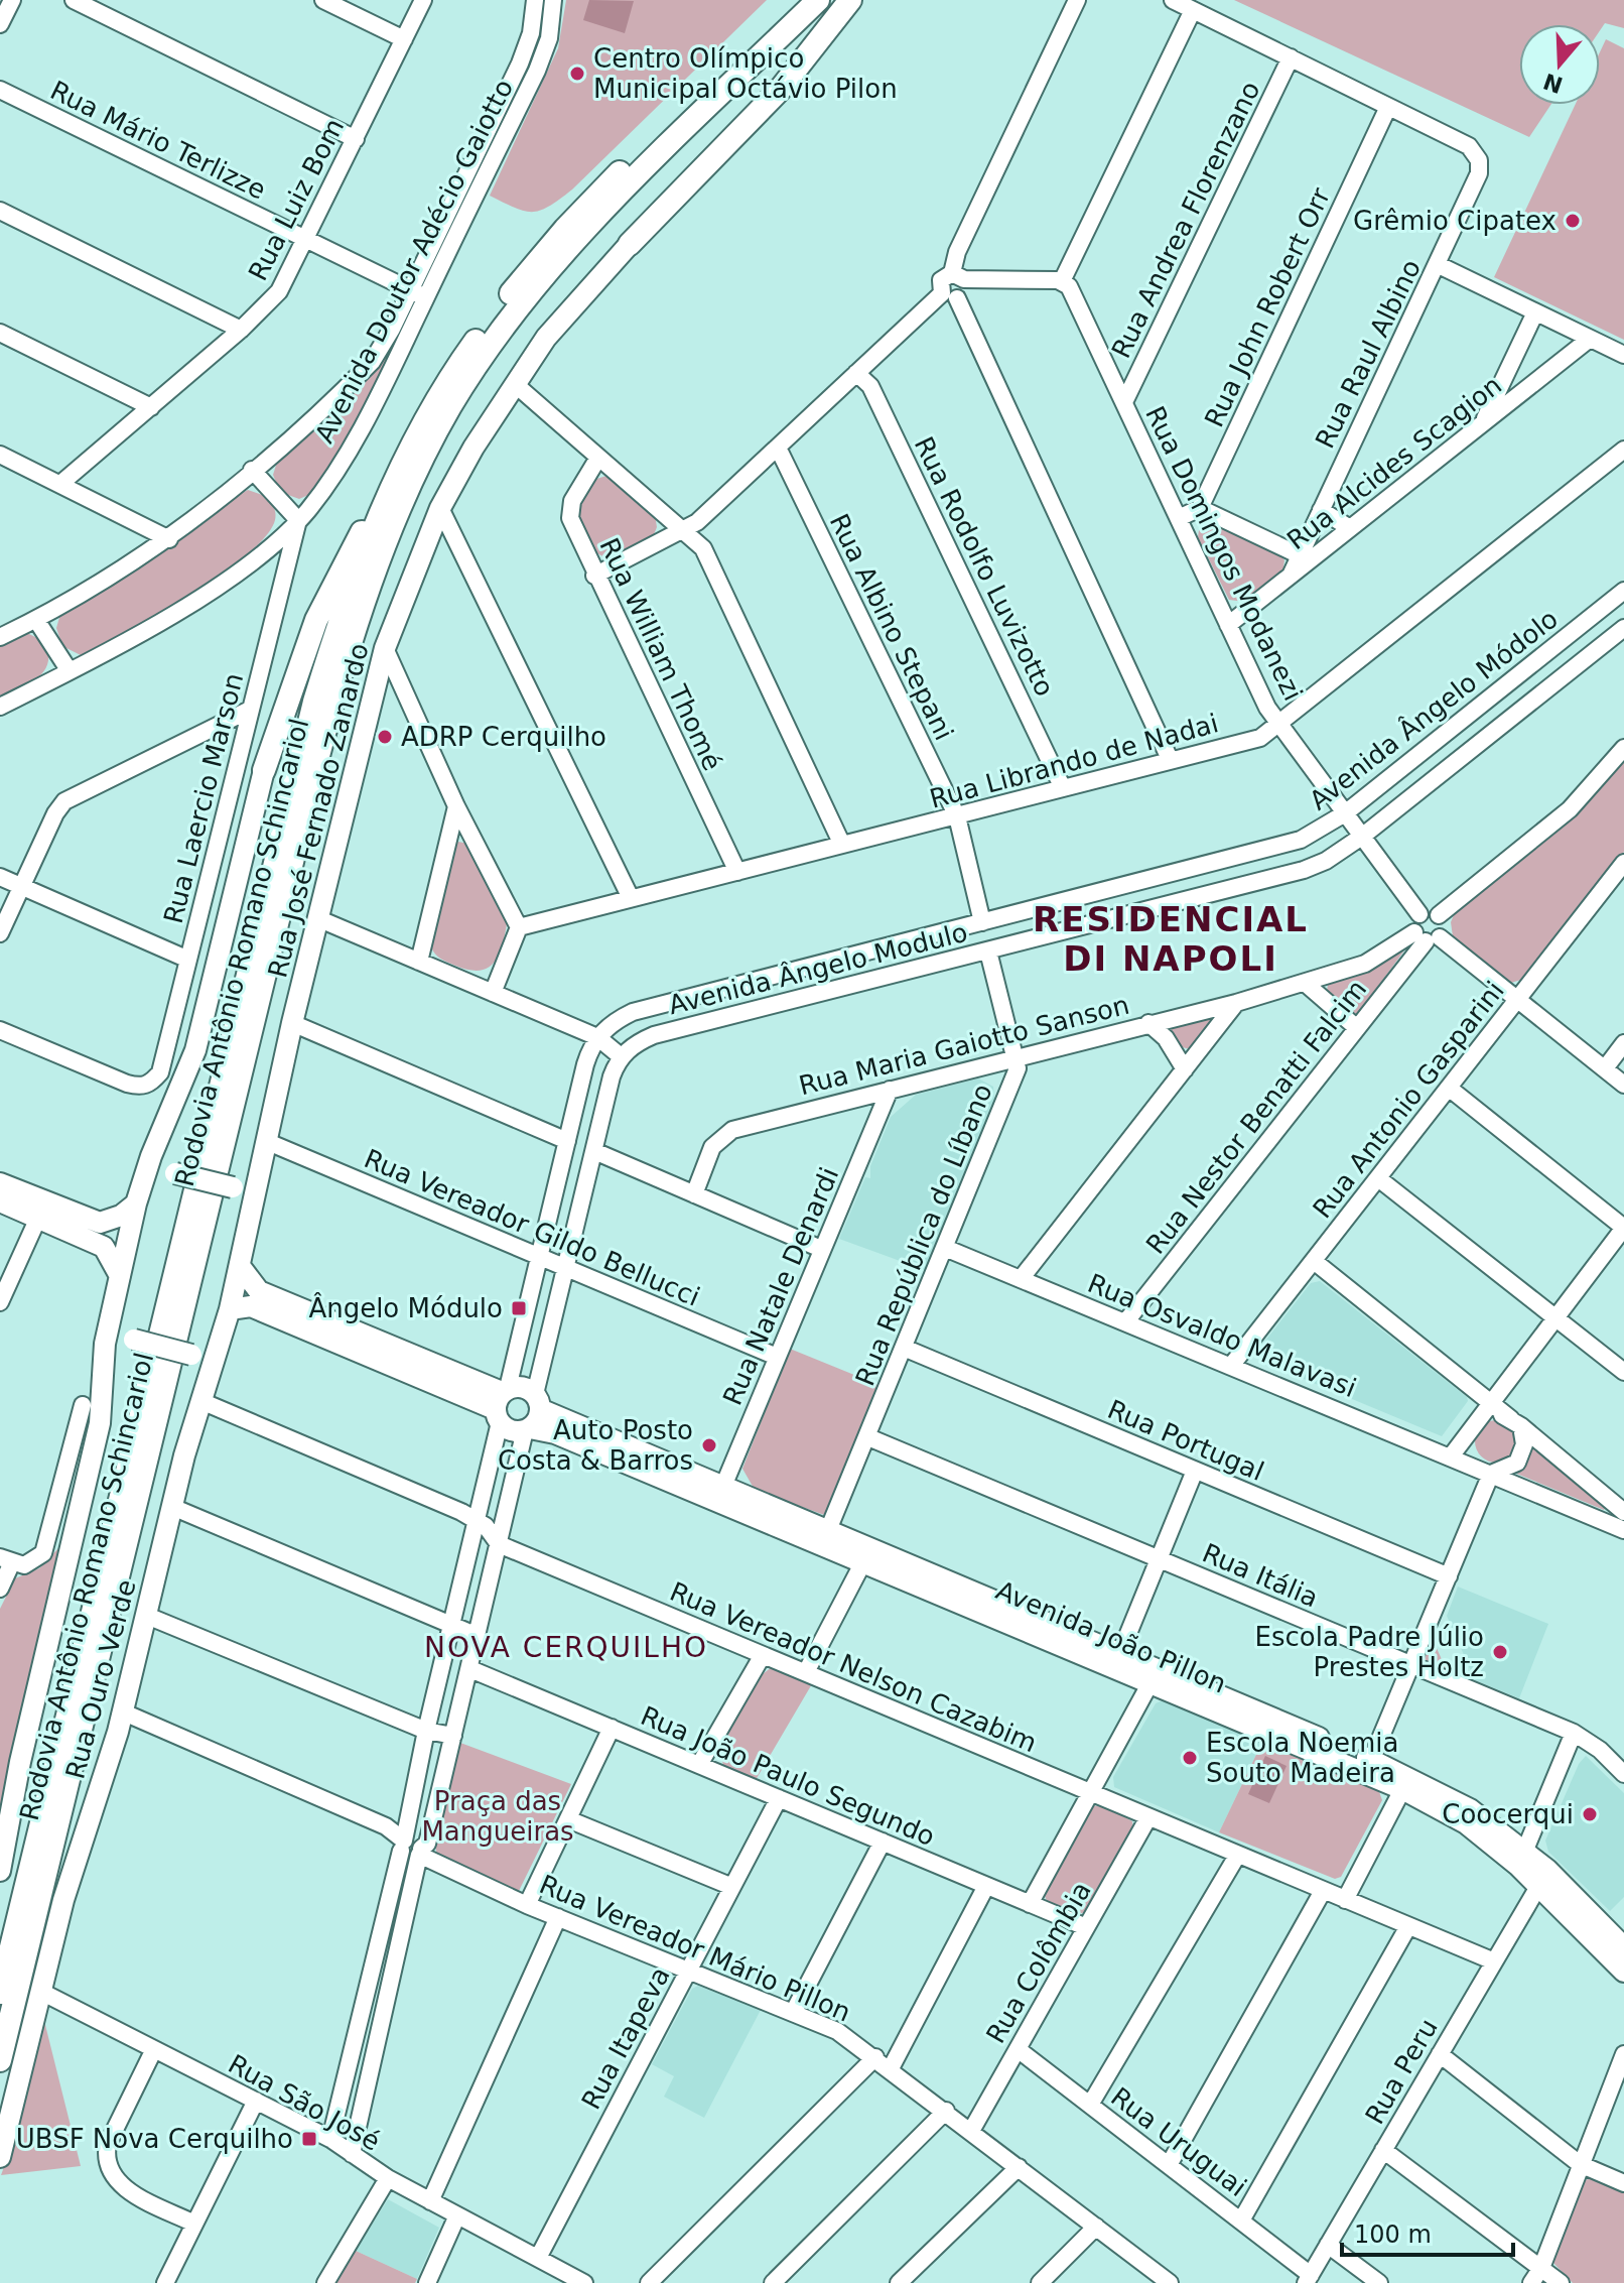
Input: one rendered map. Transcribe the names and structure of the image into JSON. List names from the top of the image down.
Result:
{
  "streets": {
    "highway": ["Rodovia Antônio Romano Schincariol"],
    "main road": ["Rua José Fernado Zanardo", "Avenida João Pillon", "Rua Ouro Verde"],
    "street": [
      "Rua Mário Terlizze",
      "Rua Luiz Bom",
      "Rua Andrea Florenzano",
      "Avenida Doutor Adécio Gaiotto",
      "Rua John Robert Orr",
      "Rua Raul Albino",
      "Rua Alcides Scagion",
      "Rua Domingos Modanezi",
      "Rua Rodolfo Luvizotto",
      "Rua Albino Stepani",
      "Rua William Thomé",
      "Avenida Ângelo Módolo",
      "Rua Librando de Nadai",
      "Rua Laercio Marson",
      "Avenida Ângelo Modulo",
      "Rua Maria Gaiotto Sanson",
      "Rua Antonio Gasparini",
      "Rua Nestor Benatti Falcim",
      "Rua Vereador Gildo Bellucci",
      "Rua República do Líbano",
      "Rua Natale Denardi",
      "Rua Osvaldo Malavasi",
      "Rua Portugal",
      "Rua Itália",
      "Rua Vereador Nelson Cazabim",
      "Rua João Paulo Segundo",
      "Rua Vereador Mário Pillon",
      "Rua Colômbia",
      "Rua Itapeva",
      "Rua Peru",
      "Rua São José",
      "Rua Uruguai"
    ]
  },
  "crossings": [
    ["Rua Mário Terlizze", "Rua Luiz Bom"],
    ["Rua Mário Terlizze", "Avenida Doutor Adécio Gaiotto"],
    ["Rua Andrea Florenzano", "Rua Raul Albino"],
    ["Rua Andrea Florenzano", "Rua Domingos Modanezi"],
    ["Avenida Doutor Adécio Gaiotto", "Rua Laercio Marson"],
    ["Rua John Robert Orr", "Rua Raul Albino"],
    ["Rua Raul Albino", "Rua Alcides Scagion"],
    ["Rua Alcides Scagion", "Rua Domingos Modanezi"],
    ["Rua Domingos Modanezi", "Avenida Ângelo Módolo"],
    ["Rua Domingos Modanezi", "Rua Librando de Nadai"],
    ["Rua Domingos Modanezi", "Avenida Ângelo Modulo"],
    ["Rua Domingos Modanezi", "Rua Maria Gaiotto Sanson"],
    ["Rua Domingos Modanezi", "Rua Nestor Benatti Falcim"],
    ["Rua Rodolfo Luvizotto", "Rua Librando de Nadai"],
    ["Rua Albino Stepani", "Avenida Ângelo Módolo"],
    ["Rua Albino Stepani", "Rua Librando de Nadai"],
    ["Rua Albino Stepani", "Avenida Ângelo Modulo"],
    ["Rua William Thomé", "Rua Librando de Nadai"],
    ["Avenida Ângelo Módolo", "Avenida Ângelo Modulo"],
    ["Rua José Fernado Zanardo", "Rua Vereador Gildo Bellucci"],
    ["Rua José Fernado Zanardo", "Rua Ouro Verde"],
    ["Avenida Ângelo Modulo", "Rua República do Líbano"],
    ["Rua Maria Gaiotto Sanson", "Rua Nestor Benatti Falcim"],
    ["Rua Maria Gaiotto Sanson", "Rua República do Líbano"],
    ["Rua Maria Gaiotto Sanson", "Rua Natale Denardi"],
    ["Rua Antonio Gasparini", "Rua Osvaldo Malavasi"],
    ["Rua Nestor Benatti Falcim", "Rua Osvaldo Malavasi"],
    ["Rua Vereador Gildo Bellucci", "Rua Natale Denardi"],
    ["Rua República do Líbano", "Rua Osvaldo Malavasi"],
    ["Rua República do Líbano", "Rua Portugal"],
    ["Rua República do Líbano", "Rua Itália"],
    ["Rua República do Líbano", "Avenida João Pillon"],
    ["Rua Natale Denardi", "Avenida João Pillon"],
    ["Avenida João Pillon", "Rua Peru"],
    ["Rua Vereador Nelson Cazabim", "Rua Ouro Verde"],
    ["Rua Vereador Nelson Cazabim", "Rua Colômbia"],
    ["Rua Vereador Nelson Cazabim", "Rua Peru"],
    ["Rua Ouro Verde", "Rua São José"],
    ["Rua João Paulo Segundo", "Rua Colômbia"],
    ["Rua João Paulo Segundo", "Rua Itapeva"],
    ["Rua Vereador Mário Pillon", "Rua Colômbia"],
    ["Rua Vereador Mário Pillon", "Rua Itapeva"],
    ["Rua Colômbia", "Rua Uruguai"],
    ["Rua Itapeva", "Rua São José"],
    ["Rua Peru", "Rua Uruguai"]
  ],
  "districts": ["RESIDENCIAL DI NAPOLI", "NOVA CERQUILHO"],
  "parks": ["Praça das Mangueiras"],
  "places": {
    "other": [
      "Centro Olímpico Municipal Octávio Pilon",
      "Grêmio Cipatex",
      "ADRP Cerquilho",
      "Auto Posto Costa & Barros",
      "Escola Padre Júlio Prestes Holtz",
      "Escola Noemia Souto Madeira",
      "Coocerqui"
    ],
    "transit": ["Ângelo Módulo", "UBSF Nova Cerquilho"]
  },
  "scale_bar": "100 m",
  "north": "bottom"
}
